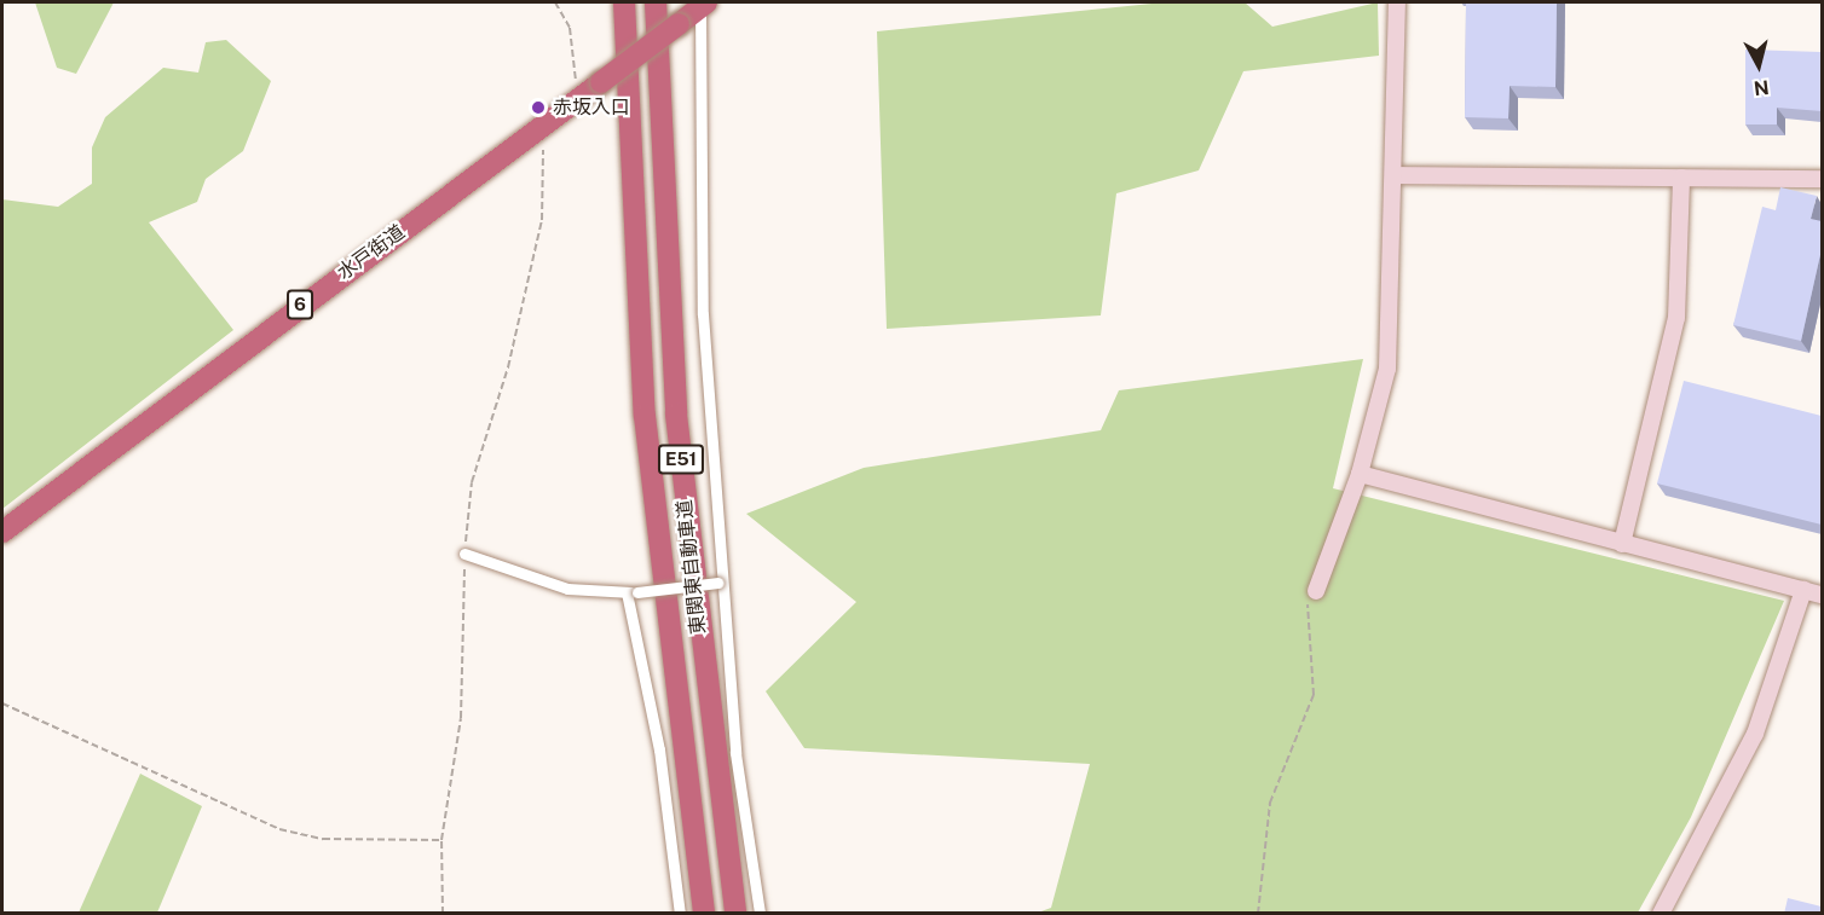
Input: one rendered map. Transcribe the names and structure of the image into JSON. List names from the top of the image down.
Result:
{
  "streets": {
    "highway": [
      "水戸街道",
      "6",
      "E51",
      "東関東自動車道"
    ]
  },
  "places": ["赤坂入口"],
  "north": "bottom"
}
